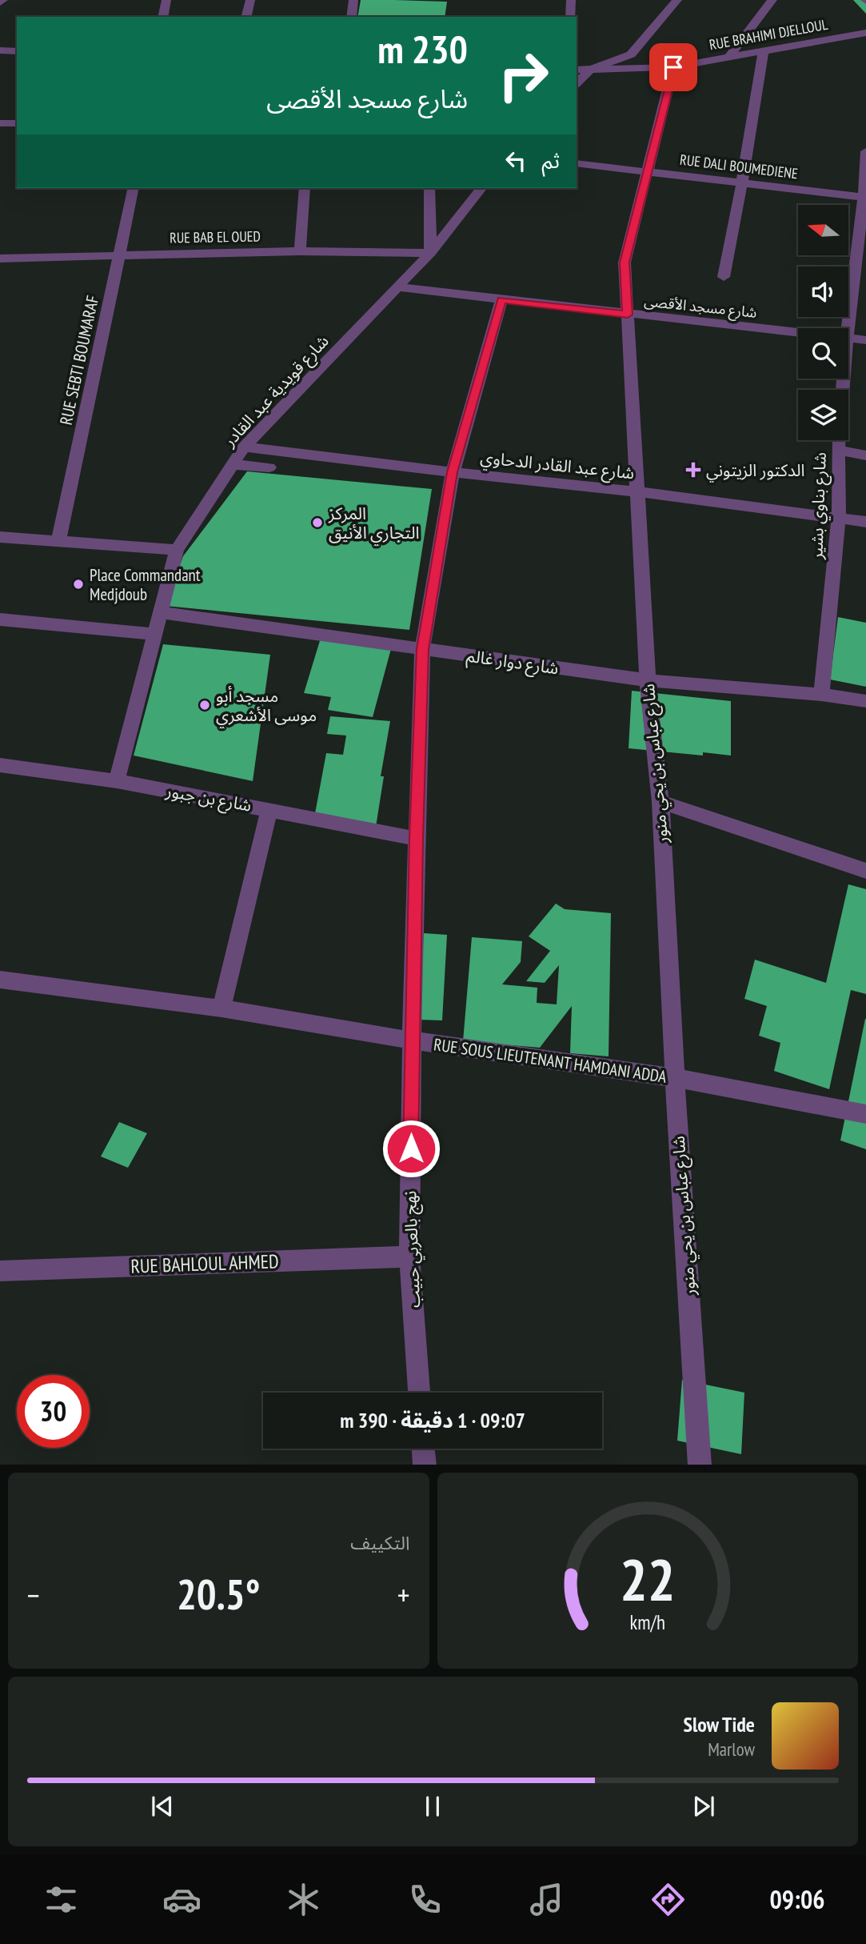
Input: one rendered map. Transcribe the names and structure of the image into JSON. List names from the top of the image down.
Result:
{
  "streets": {
    "street": [
      "RUE BRAHIMI DJELLOUL",
      "RUE DALI BOUMEDIENE",
      "RUE BAB EL OUED",
      "شارع مسجد الأقصى",
      "RUE SEBTI BOUMARAF",
      "شارع قويدية عبد القادر",
      "شارع عبد القادر الدحاوي",
      "شارع بناوي بشير",
      "شارع دوار غالم",
      "شارع عباس بن يحي منور",
      "شارع بن جبور",
      "RUE SOUS LIEUTENANT HAMDANI ADDA",
      "نهج بالعربي حبيب",
      "RUE BAHLOUL AHMED"
    ]
  },
  "crossings": [
    ["RUE BRAHIMI DJELLOUL", "شارع عباس بن يحي منور"],
    ["RUE DALI BOUMEDIENE", "شارع بناوي بشير"],
    ["RUE DALI BOUMEDIENE", "شارع عباس بن يحي منور"],
    ["RUE BAB EL OUED", "RUE SEBTI BOUMARAF"],
    ["RUE BAB EL OUED", "شارع قويدية عبد القادر"],
    ["شارع مسجد الأقصى", "شارع قويدية عبد القادر"],
    ["شارع مسجد الأقصى", "شارع عباس بن يحي منور"],
    ["شارع مسجد الأقصى", "نهج بالعربي حبيب"],
    ["شارع قويدية عبد القادر", "شارع عبد القادر الدحاوي"],
    ["شارع قويدية عبد القادر", "شارع دوار غالم"],
    ["شارع قويدية عبد القادر", "شارع بن جبور"],
    ["شارع عبد القادر الدحاوي", "شارع بناوي بشير"],
    ["شارع عبد القادر الدحاوي", "شارع عباس بن يحي منور"],
    ["شارع عبد القادر الدحاوي", "نهج بالعربي حبيب"],
    ["شارع بناوي بشير", "شارع دوار غالم"],
    ["شارع دوار غالم", "شارع عباس بن يحي منور"],
    ["شارع دوار غالم", "نهج بالعربي حبيب"],
    ["شارع عباس بن يحي منور", "RUE SOUS LIEUTENANT HAMDANI ADDA"],
    ["شارع بن جبور", "نهج بالعربي حبيب"],
    ["RUE SOUS LIEUTENANT HAMDANI ADDA", "نهج بالعربي حبيب"],
    ["نهج بالعربي حبيب", "RUE BAHLOUL AHMED"]
  ],
  "places": {
    "health": ["الدكتور الزيتوني"],
    "other": ["المركز التجاري الأنيق", "Place Commandant Medjdoub", "مسجد أبو موسى الأشعري"]
  },
  "north": "left",
  "page": {
    "turn": ["230 m", "شارع مسجد الأقصى"],
    "then": "ثم",
    "limit": "30",
    "trip": "09:07 · 1 دقيقة · 390 m",
    "tile": "التكييف",
    "heat": ["−", "20.5°", "+"],
    "song": ["Slow Tide", "Marlow"],
    "tabs": "09:06",
    "gauge": ["22", "km/h"]
  }
}
